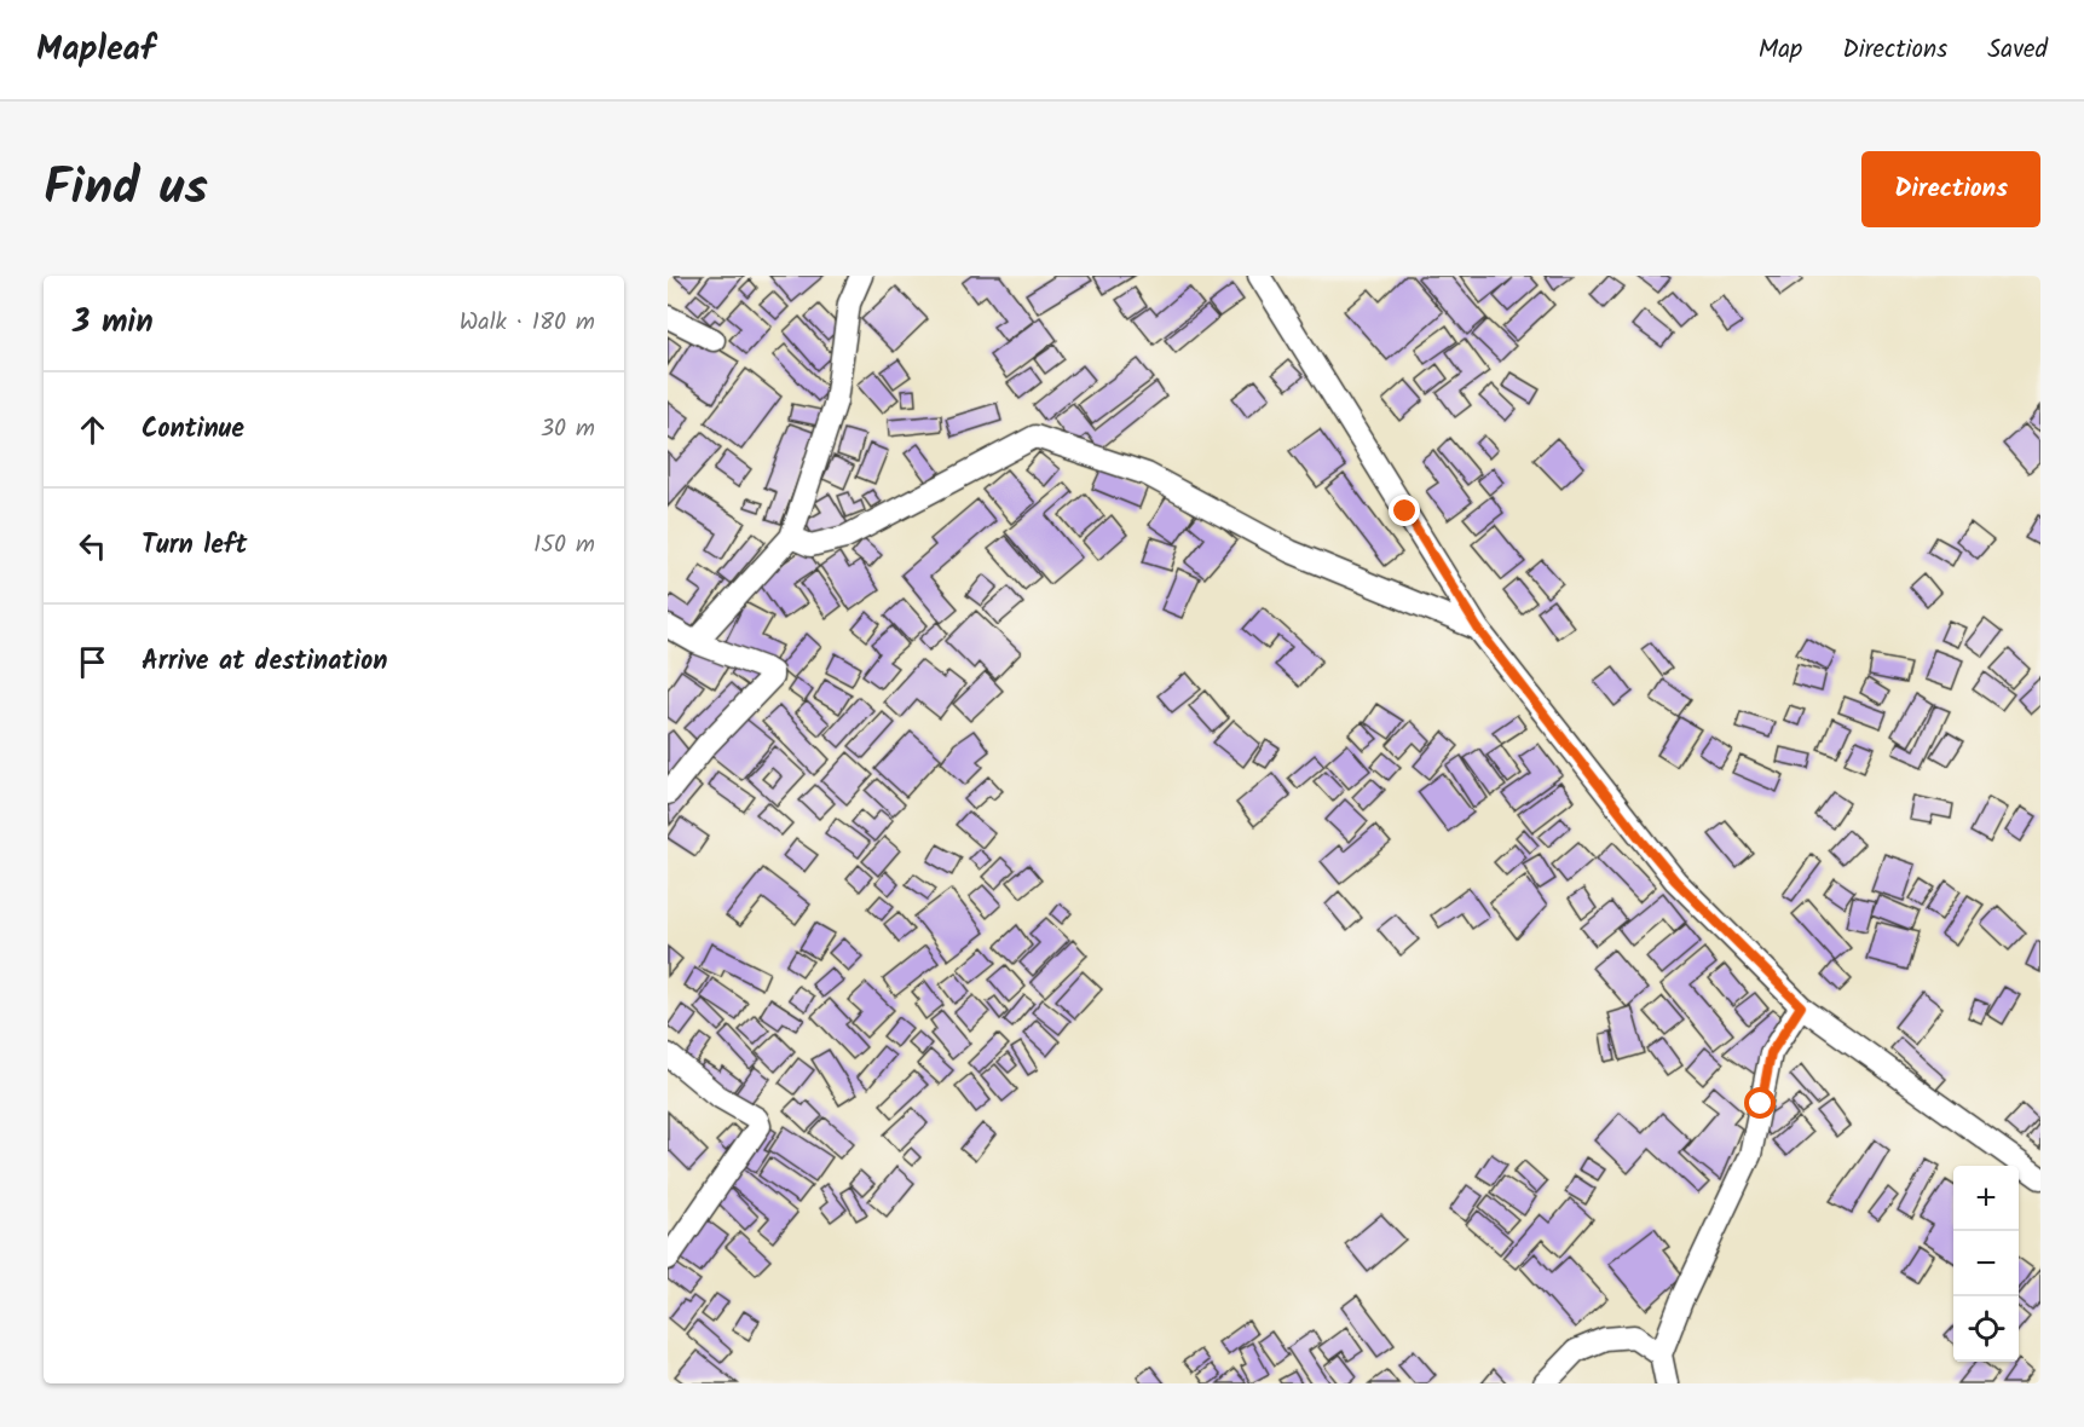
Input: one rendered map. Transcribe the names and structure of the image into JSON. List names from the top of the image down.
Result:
{
  "page": {
    "header": "Mapleaf",
    "nav": ["Map", "Directions", "Saved"],
    "title": "Find us",
    "buttons": "Directions",
    "heading": ["3 min", "Walk · 180 m"],
    "list": [
      ["Continue", "30 m"],
      ["Turn left", "150 m"],
      "Arrive at destination"
    ],
    "map_buttons": ["+", "−"]
  }
}
